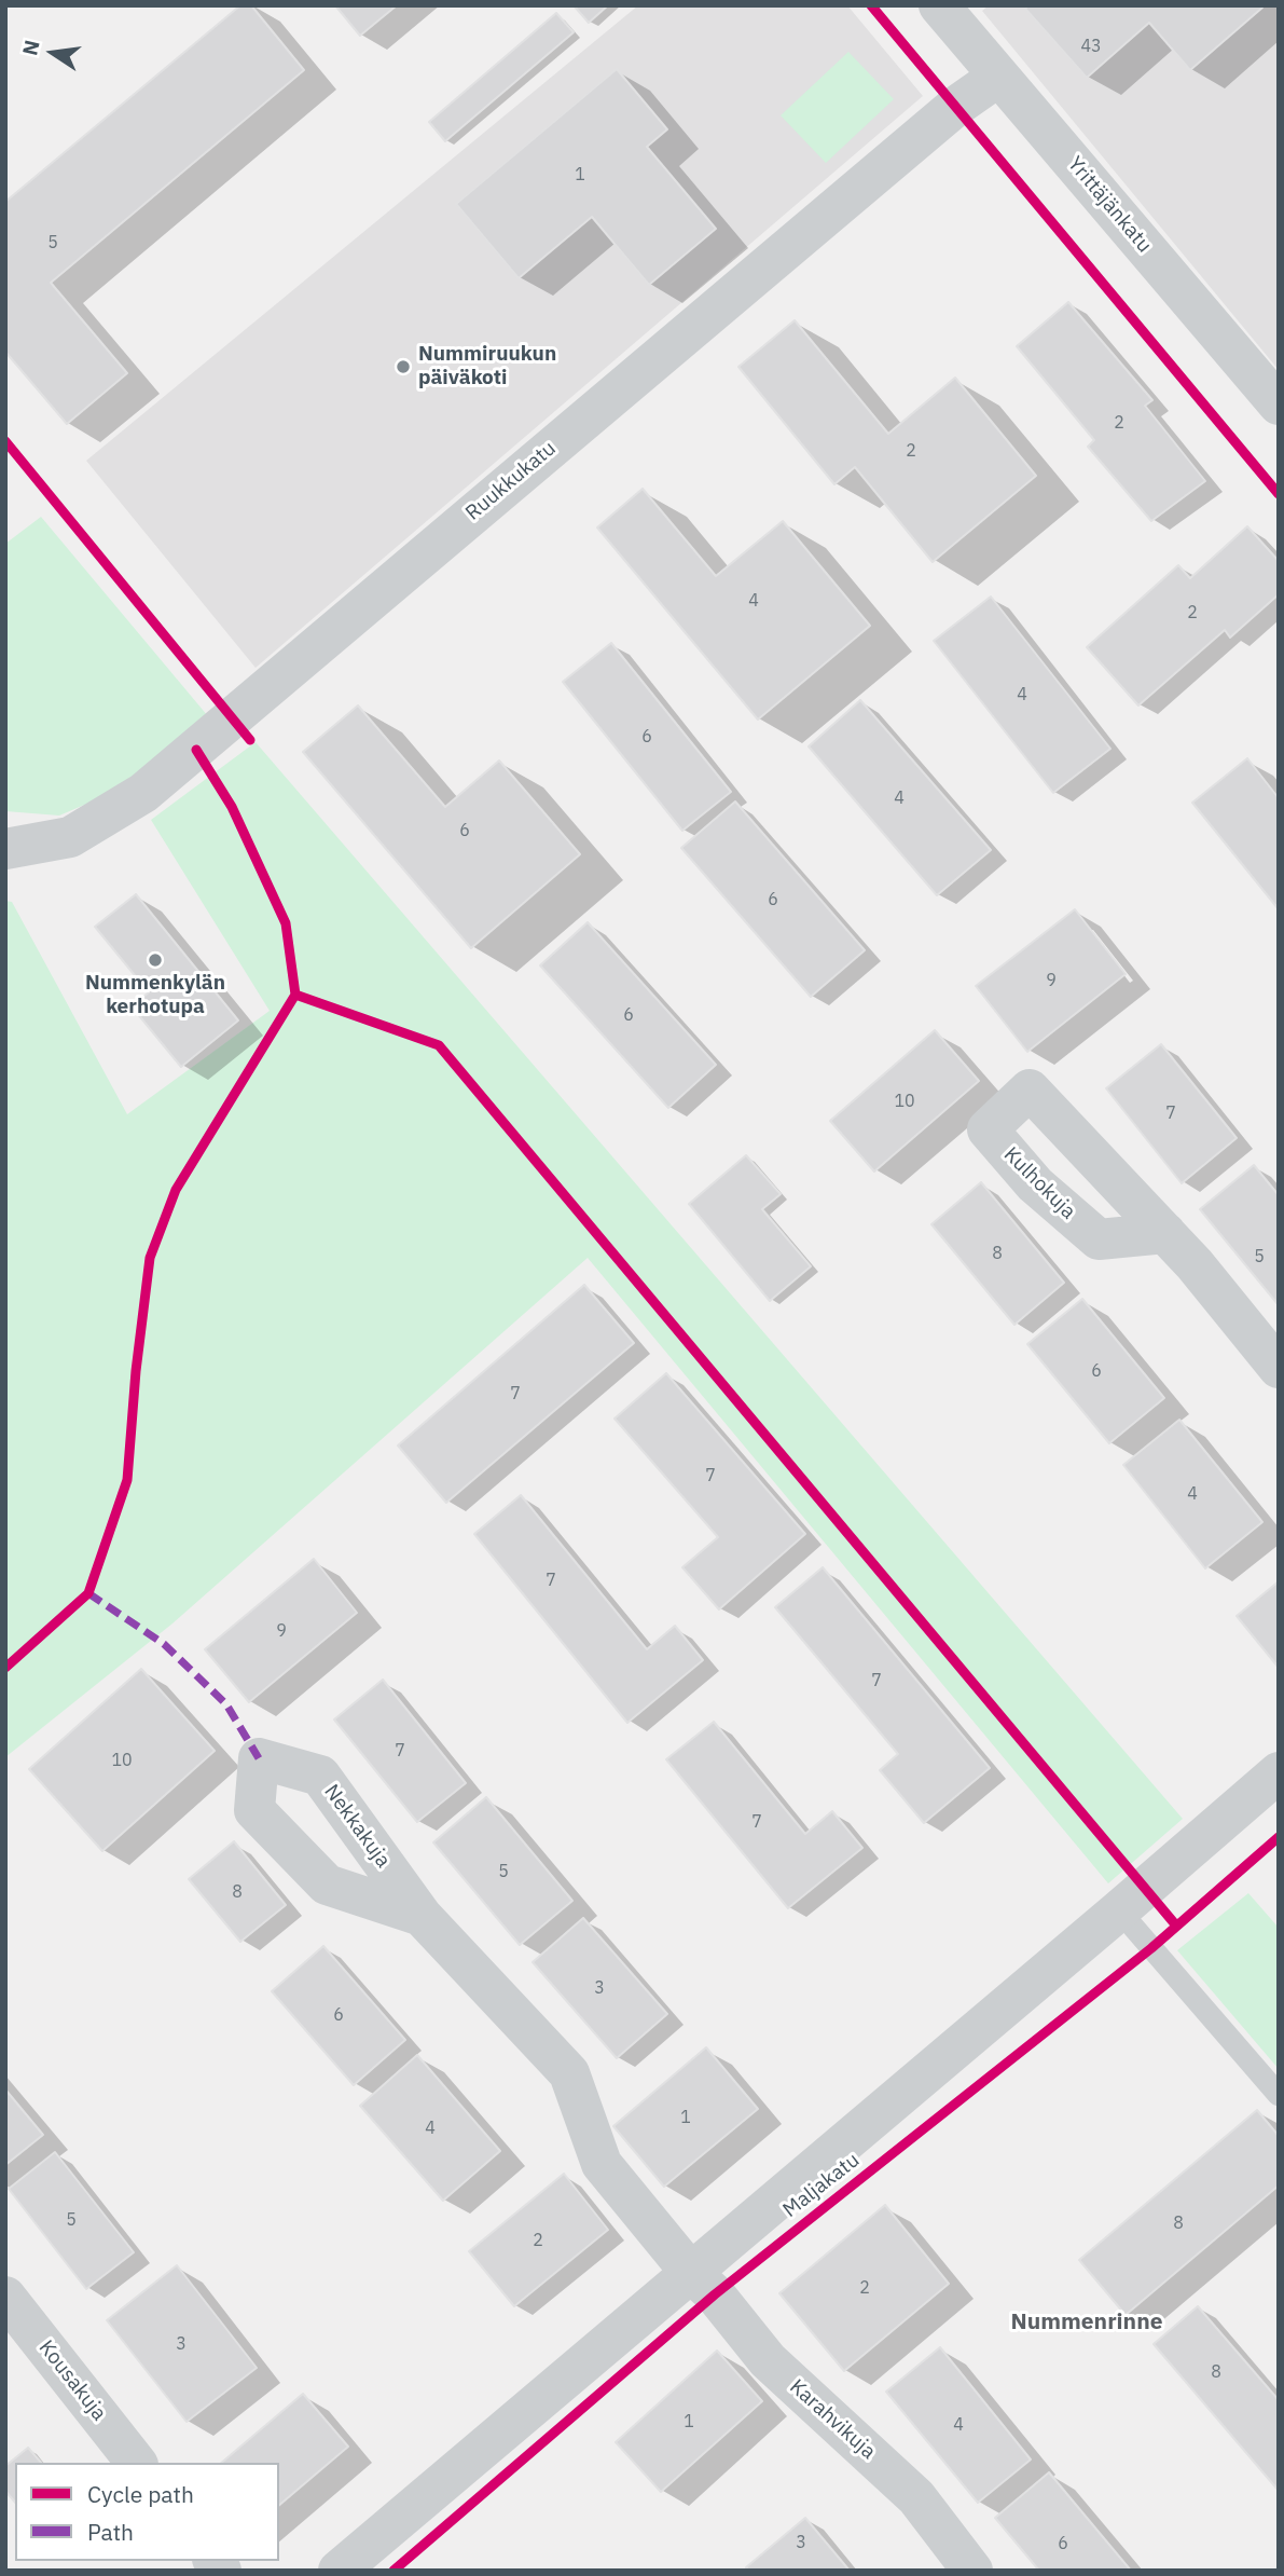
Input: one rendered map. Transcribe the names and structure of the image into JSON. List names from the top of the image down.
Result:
{
  "streets": {
    "street": [
      "Yrittäjänkatu",
      "Ruukkukatu",
      "Maljakatu",
      "Kousakuja",
      "Karahvikuja"
    ]
  },
  "crossings": [
    ["Yrittäjänkatu", "Ruukkukatu"],
    ["Maljakatu", "Karahvikuja"]
  ],
  "districts": ["Nummenrinne"],
  "places": ["Nummiruukun päiväkoti", "Nummenkylän kerhotupa"],
  "house_numbers": [
    "43",
    "1",
    "5",
    "2",
    "2",
    "4",
    "2",
    "4",
    "6",
    "4",
    "6",
    "6",
    "9",
    "6",
    "10",
    "7",
    "8",
    "5",
    "6",
    "7",
    "7",
    "4",
    "7",
    "9",
    "7",
    "7",
    "10",
    "7",
    "5",
    "8",
    "3",
    "6",
    "1",
    "4",
    "5",
    "8",
    "2",
    "2",
    "3",
    "8",
    "1",
    "4",
    "3",
    "6"
  ],
  "legend": ["Cycle path", "Path"],
  "north": "left"
}
